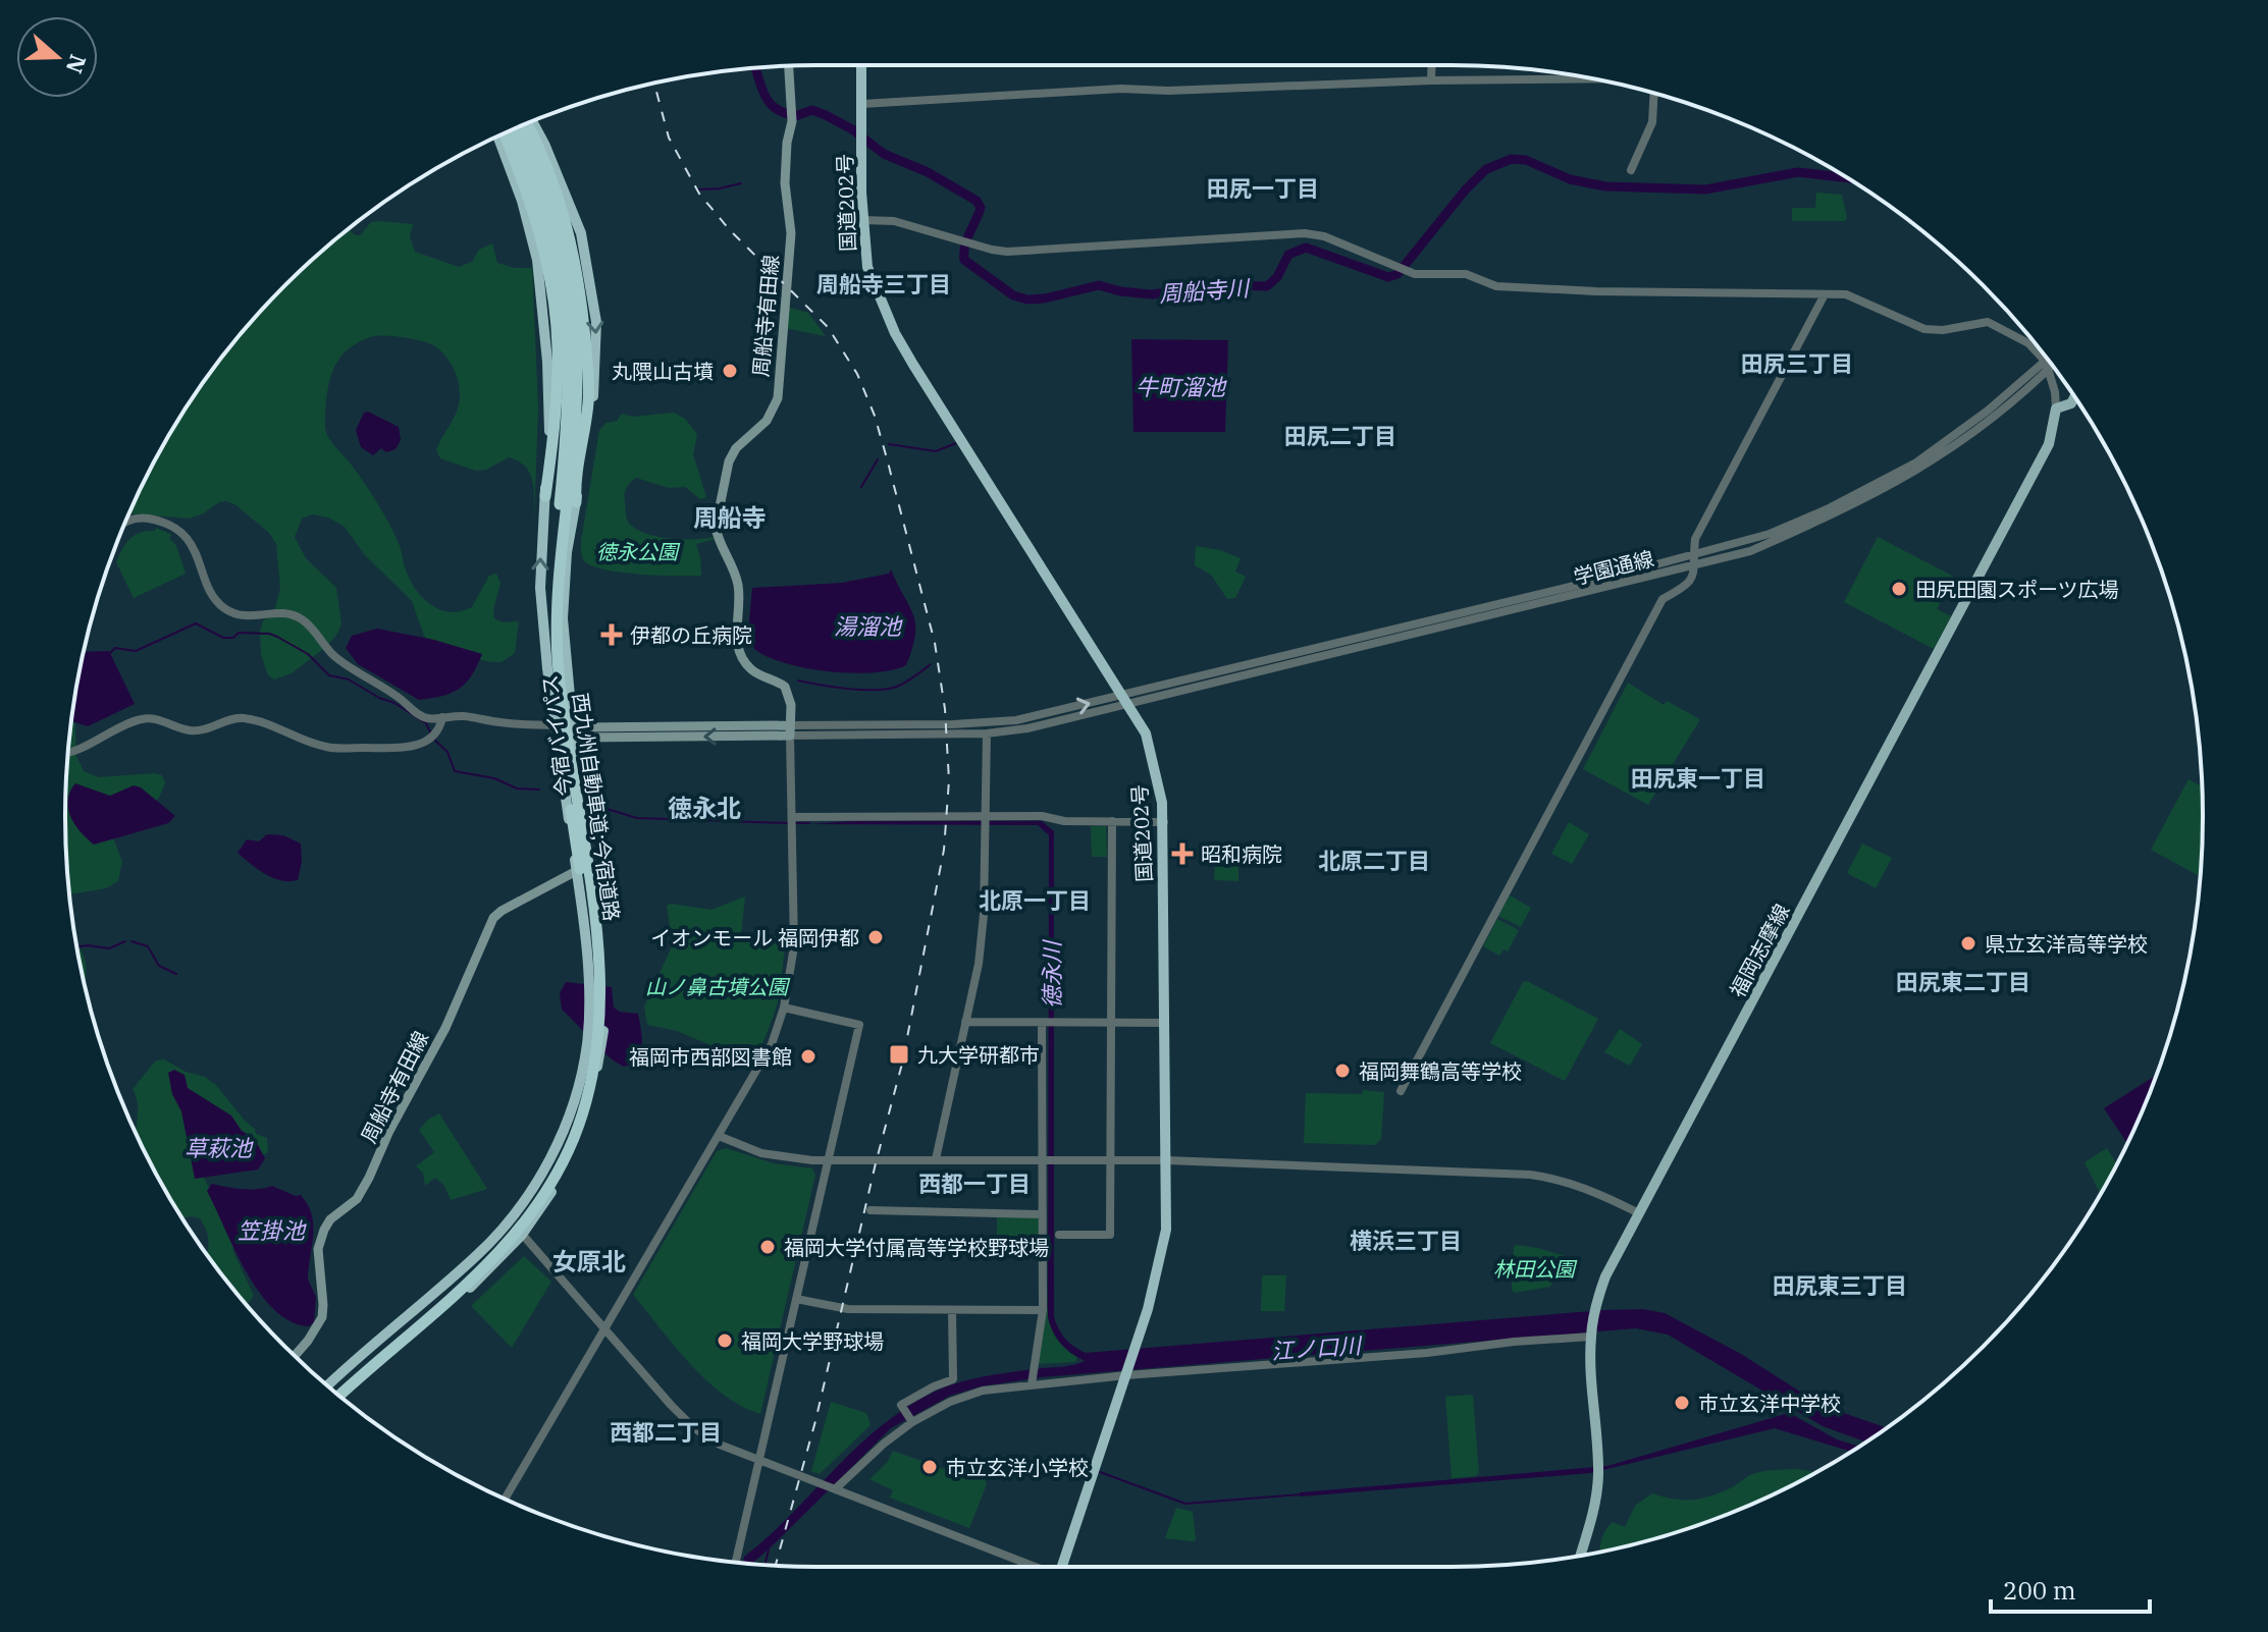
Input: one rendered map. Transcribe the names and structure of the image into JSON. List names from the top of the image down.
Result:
{
  "streets": {
    "highway": ["国道202号", "今宿バイパス", "西九州自動車道;今宿道路"],
    "main road": ["周船寺有田線", "福岡志摩線"],
    "street": ["学園通線"]
  },
  "crossings": [
    ["国道202号", "学園通線"],
    ["周船寺有田線", "今宿バイパス"]
  ],
  "districts": [
    "田尻一丁目",
    "周船寺三丁目",
    "田尻三丁目",
    "田尻二丁目",
    "周船寺",
    "田尻東一丁目",
    "徳永北",
    "北原二丁目",
    "北原一丁目",
    "田尻東二丁目",
    "西都一丁目",
    "横浜三丁目",
    "女原北",
    "田尻東三丁目",
    "西都二丁目"
  ],
  "water": [
    "周船寺川",
    "牛町溜池",
    "湯溜池",
    "徳永川",
    "草萩池",
    "笠掛池",
    "江ノ口川"
  ],
  "parks": ["徳永公園", "山ノ鼻古墳公園", "林田公園"],
  "places": {
    "other": [
      "丸隈山古墳",
      "田尻田園スポーツ広場",
      "イオンモール 福岡伊都",
      "県立玄洋高等学校",
      "福岡市西部図書館",
      "福岡舞鶴高等学校",
      "福岡大学付属高等学校野球場",
      "福岡大学野球場",
      "市立玄洋中学校",
      "市立玄洋小学校"
    ],
    "health": ["伊都の丘病院", "昭和病院"],
    "transit": ["九大学研都市"]
  },
  "scale_bar": "200 m",
  "north": "right"
}
